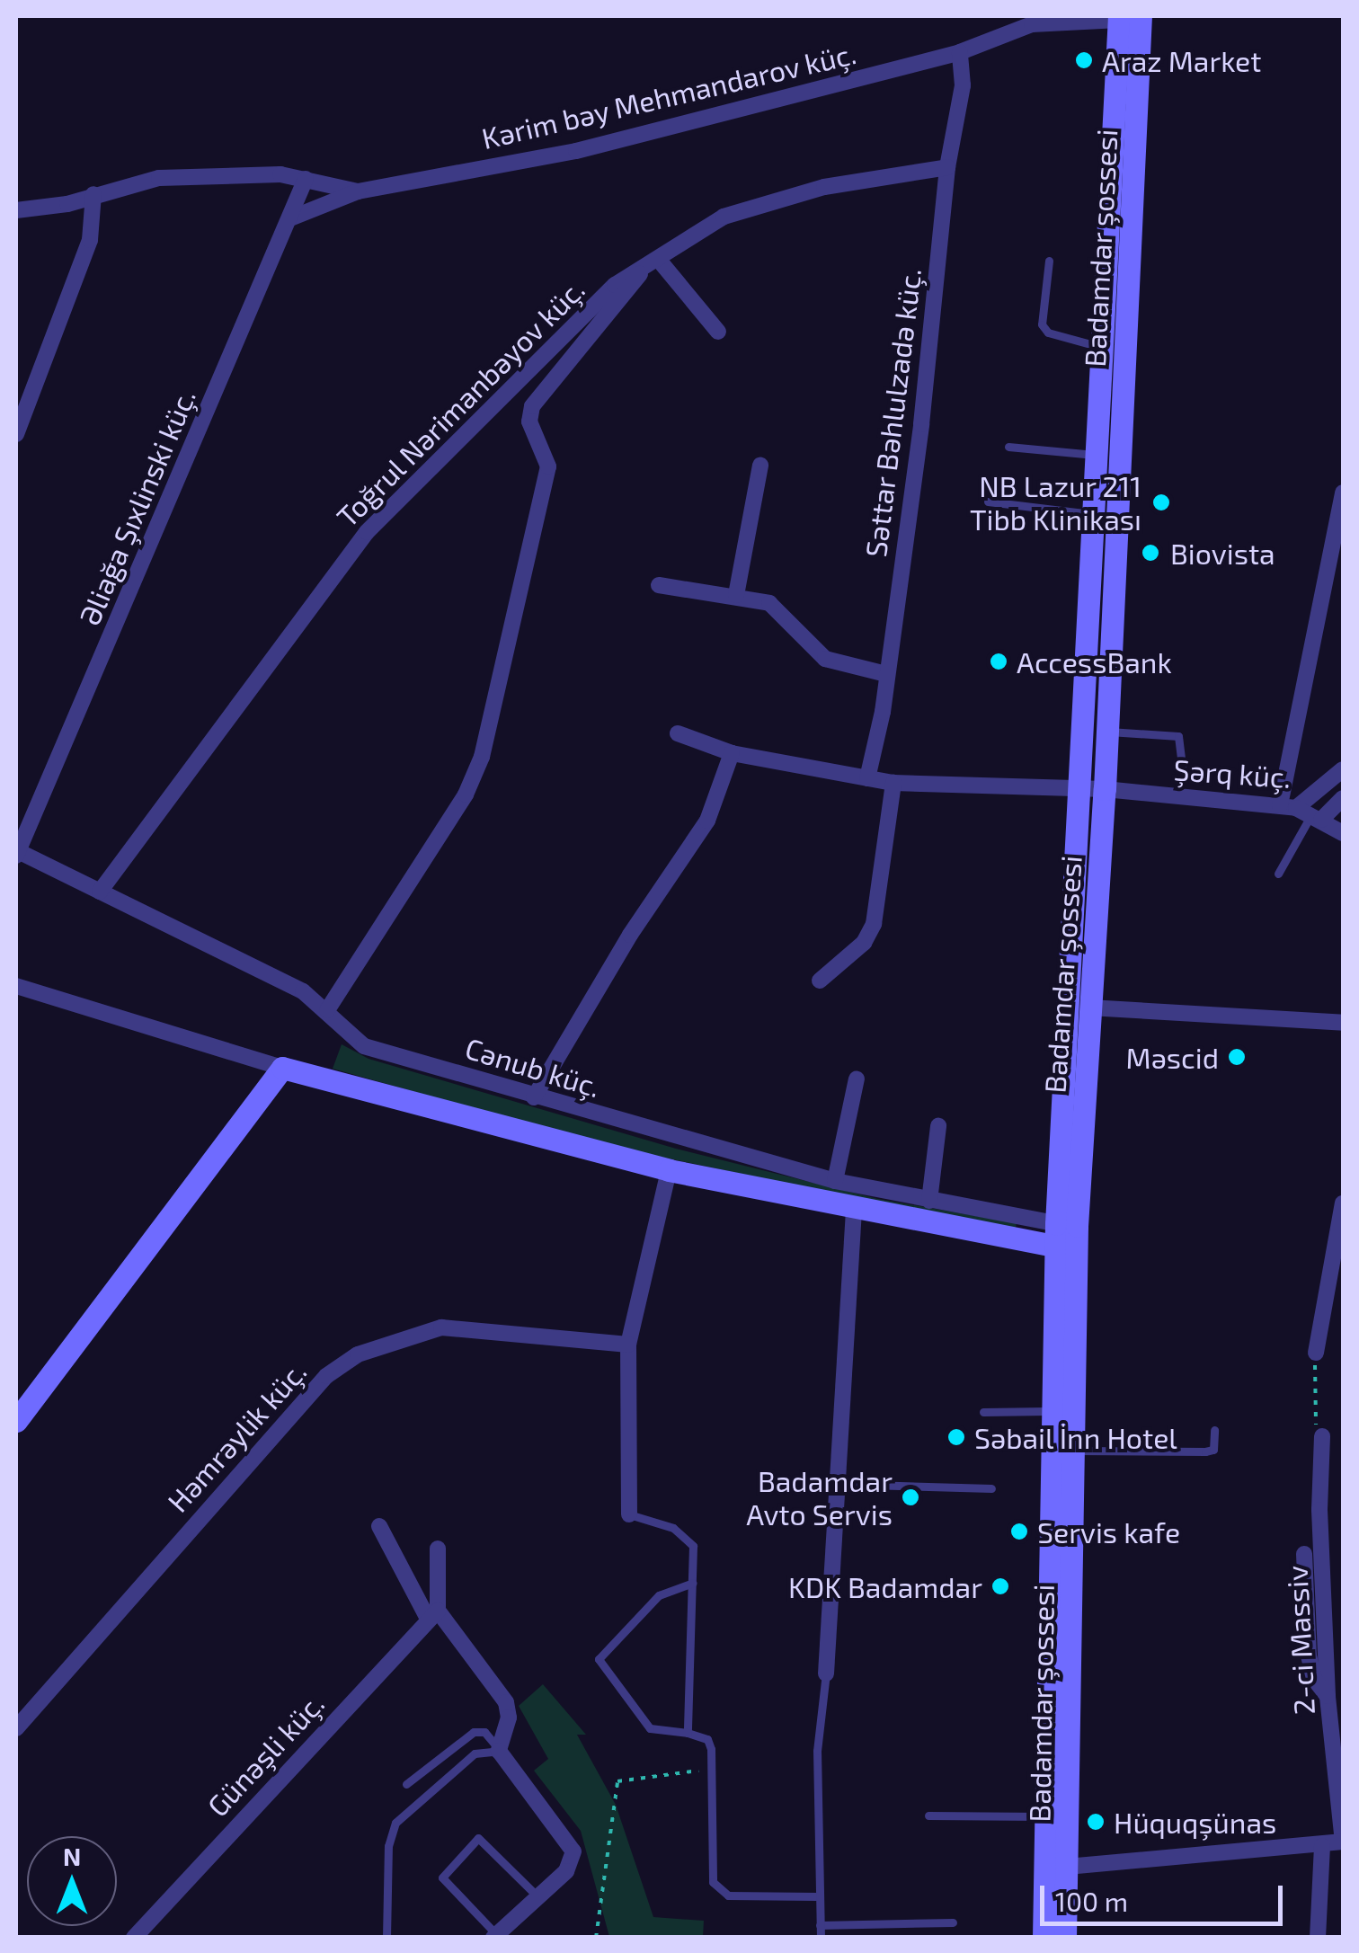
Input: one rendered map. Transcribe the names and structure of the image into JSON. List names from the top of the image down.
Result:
{
  "streets": {
    "main road": ["Badamdar şossesi"],
    "street": [
      "Kərim bəy Mehmandarov küç.",
      "Toğrul Nərimanbəyov küç.",
      "Səttar Bəhlulzadə küç.",
      "Əliağa Şıxlinski küç.",
      "Şərq küç.",
      "Cənub küç.",
      "Həmrəylik küç.",
      "2-ci Massiv",
      "Günəşli küç."
    ]
  },
  "crossings": [
    ["Kərim bəy Mehmandarov küç.", "Badamdar şossesi"],
    ["Kərim bəy Mehmandarov küç.", "Səttar Bəhlulzadə küç."],
    ["Kərim bəy Mehmandarov küç.", "Əliağa Şıxlinski küç."],
    ["Badamdar şossesi", "Şərq küç."],
    ["Badamdar şossesi", "Cənub küç."],
    ["Toğrul Nərimanbəyov küç.", "Səttar Bəhlulzadə küç."],
    ["Toğrul Nərimanbəyov küç.", "Cənub küç."],
    ["Səttar Bəhlulzadə küç.", "Şərq küç."],
    ["Əliağa Şıxlinski küç.", "Cənub küç."]
  ],
  "places": [
    "Araz Market",
    "NB Lazur 211 Tibb Klinikası",
    "Biovista",
    "AccessBank",
    "Məscid",
    "Səbail İnn Hotel",
    "Badamdar Avto Servis",
    "Servis kafe",
    "KDK Badamdar",
    "Hüquqşünas"
  ],
  "scale_bar": "100 m",
  "north": "top"
}
